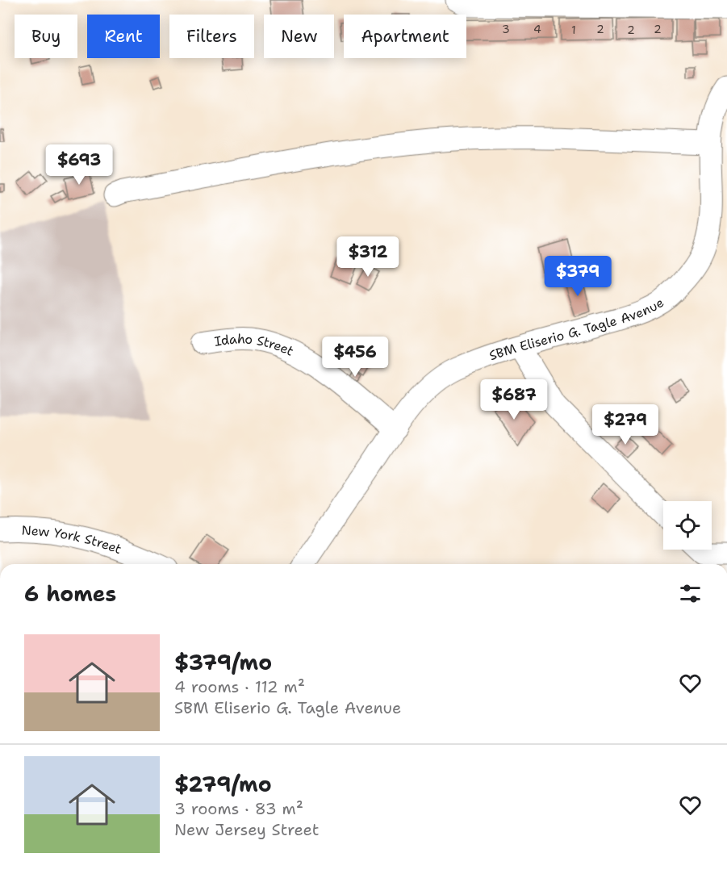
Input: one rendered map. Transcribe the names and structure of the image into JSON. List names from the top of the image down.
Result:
{
  "streets": {
    "street": ["SBM Eliserio G. Tagle Avenue", "Idaho Street", "New York Street"]
  },
  "crossings": [
    ["SBM Eliserio G. Tagle Avenue", "Idaho Street"]
  ],
  "house_numbers": [
    "3",
    "4",
    "2",
    "2",
    "1",
    "2"
  ],
  "page": {
    "chip": [
      "Buy",
      "Rent",
      "Filters",
      "New",
      "Apartment"
    ],
    "price": [
      "$693",
      "$312",
      "$379",
      "$456",
      "$687",
      "$279"
    ],
    "heading": "6 homes",
    "list": [
      {
        "name": "$379/mo",
        "note": "4 rooms · 112 m² · SBM Eliserio G. Tagle Avenue"
      },
      {
        "name": "$279/mo",
        "note": "3 rooms · 83 m² · New Jersey Street"
      }
    ]
  }
}
